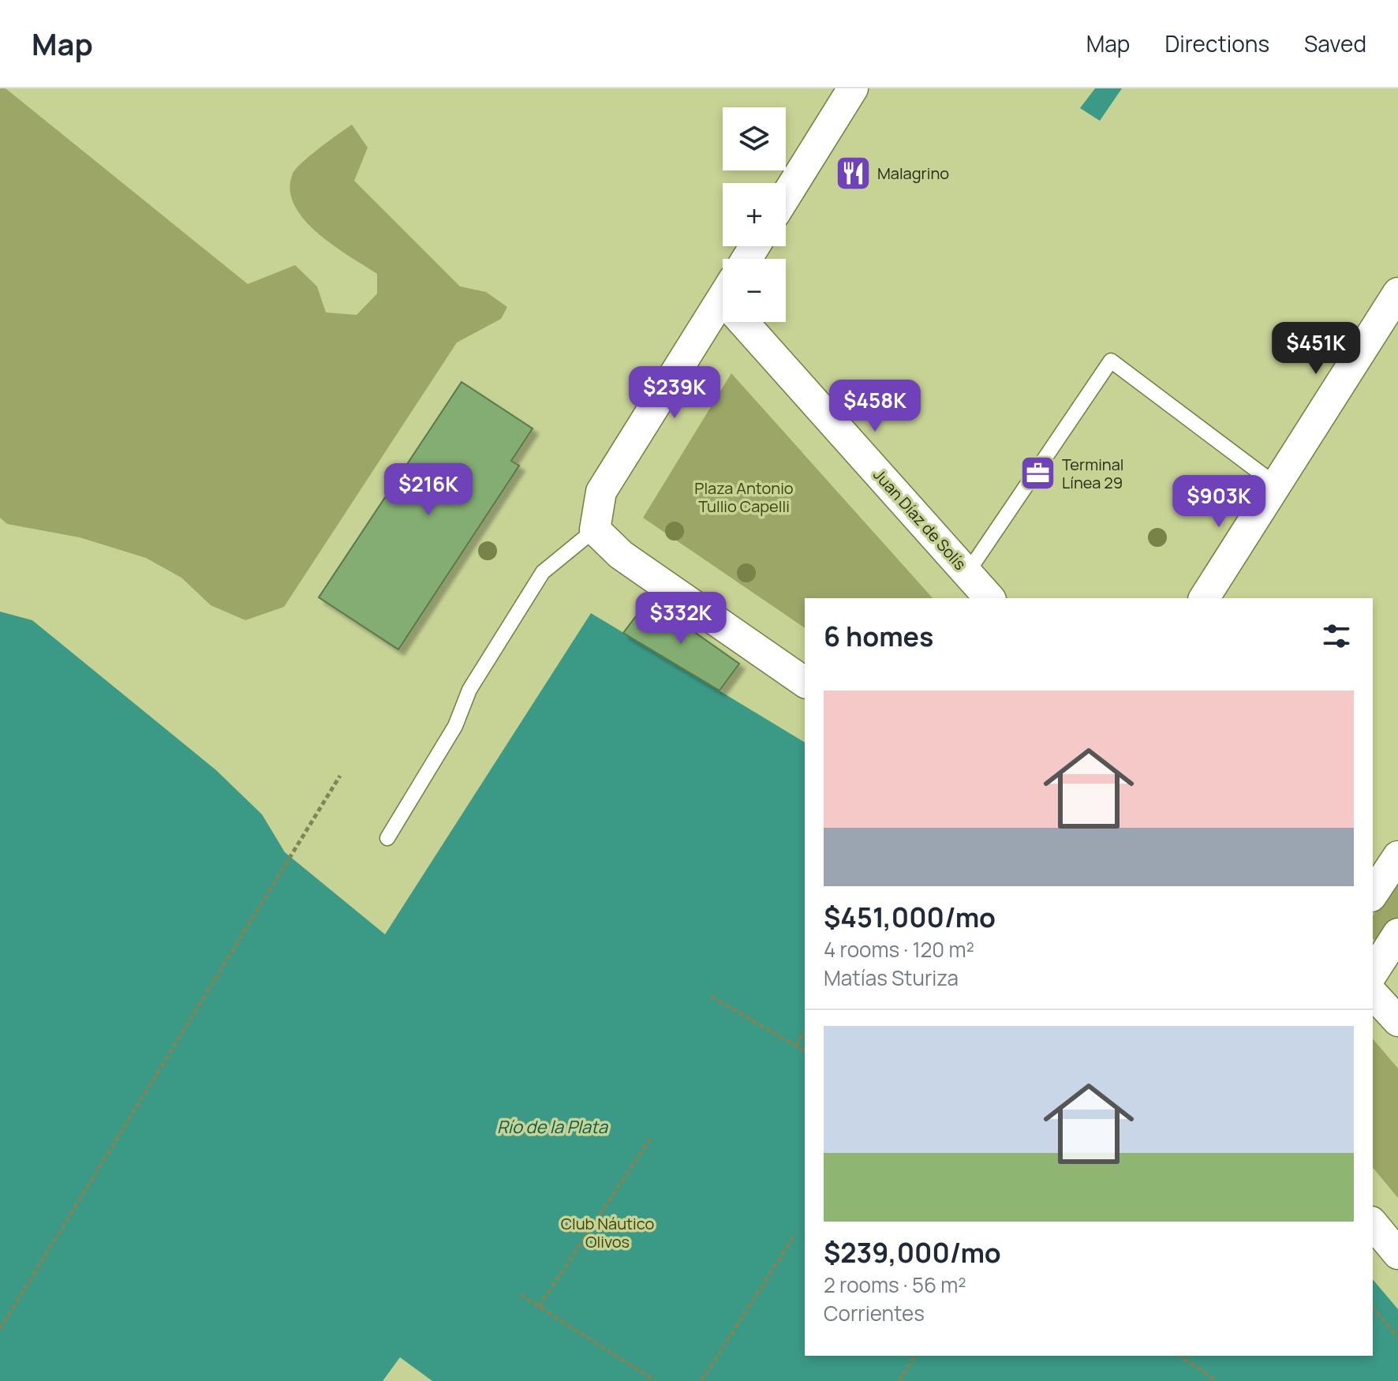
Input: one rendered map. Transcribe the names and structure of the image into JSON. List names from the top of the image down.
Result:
{
  "streets": {
    "street": ["Juan Díaz de Solís"]
  },
  "water": ["Río de la Plata"],
  "parks": ["Plaza Antonio Tullio Capelli", "Club Náutico Olivos"],
  "places": {
    "restaurant": ["Malagrino"],
    "office": ["Terminal Línea 29"]
  },
  "page": {
    "header": "Map",
    "nav": ["Map", "Directions", "Saved"],
    "map_buttons": ["+", "−"],
    "price": [
      "$451K",
      "$239K",
      "$458K",
      "$216K",
      "$903K",
      "$332K"
    ],
    "heading": "6 homes",
    "list": [
      {
        "name": "$451,000/mo",
        "note": "4 rooms · 120 m² · Matías Sturiza"
      },
      {
        "name": "$239,000/mo",
        "note": "2 rooms · 56 m² · Corrientes"
      }
    ]
  }
}
